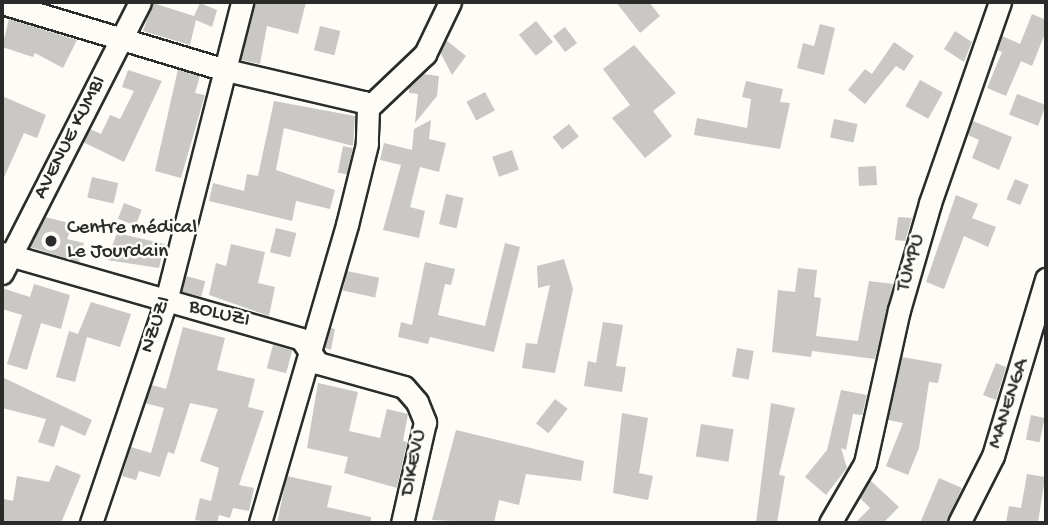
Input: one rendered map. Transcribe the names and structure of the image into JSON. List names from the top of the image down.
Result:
{
  "streets": {
    "street": [
      "AVENUE KUMBI",
      "TUMPU",
      "BOLUZI",
      "NZUZI",
      "MANENGA",
      "DIKEVU"
    ]
  },
  "crossings": [
    ["AVENUE KUMBI", "BOLUZI"],
    ["BOLUZI", "NZUZI"],
    ["BOLUZI", "DIKEVU"]
  ],
  "places": ["Centre médical Le Jourdain"]
}
